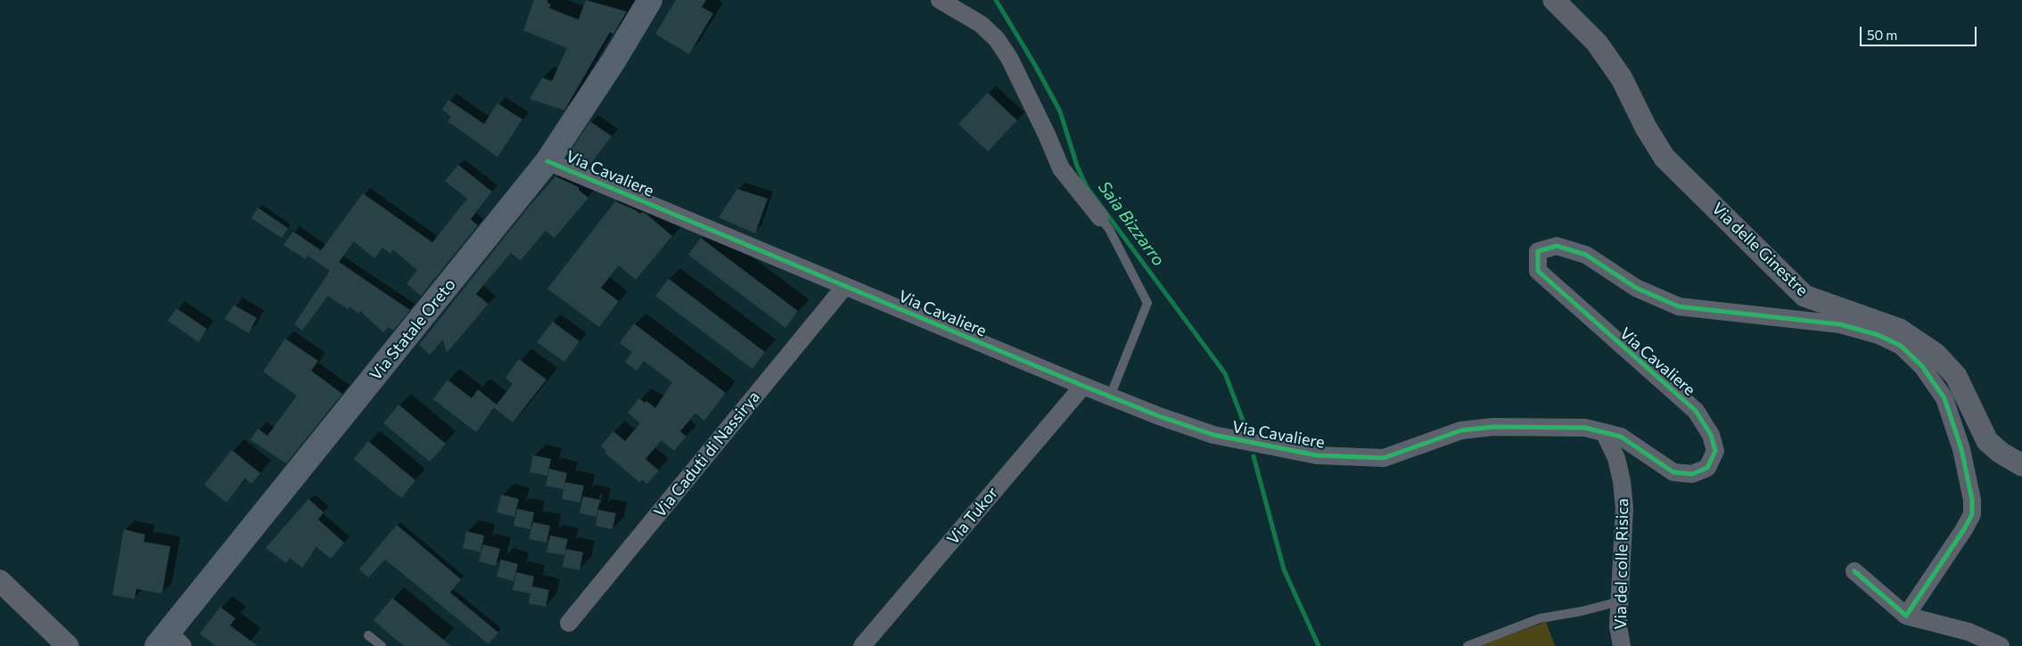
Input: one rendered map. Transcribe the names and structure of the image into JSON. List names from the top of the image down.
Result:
{
  "streets": {
    "main road": ["Via Statale Oreto"],
    "street": [
      "Via Cavaliere",
      "Via delle Ginestre",
      "Via Caduti di Nassirya",
      "Via Tukor",
      "Via del colle Risica"
    ]
  },
  "crossings": [
    ["Via Cavaliere", "Via Statale Oreto"],
    ["Via Cavaliere", "Via Caduti di Nassirya"],
    ["Via Cavaliere", "Via Tukor"],
    ["Via Cavaliere", "Via del colle Risica"]
  ],
  "water": ["Saia Bizzarro"],
  "scale_bar": "50 m"
}
